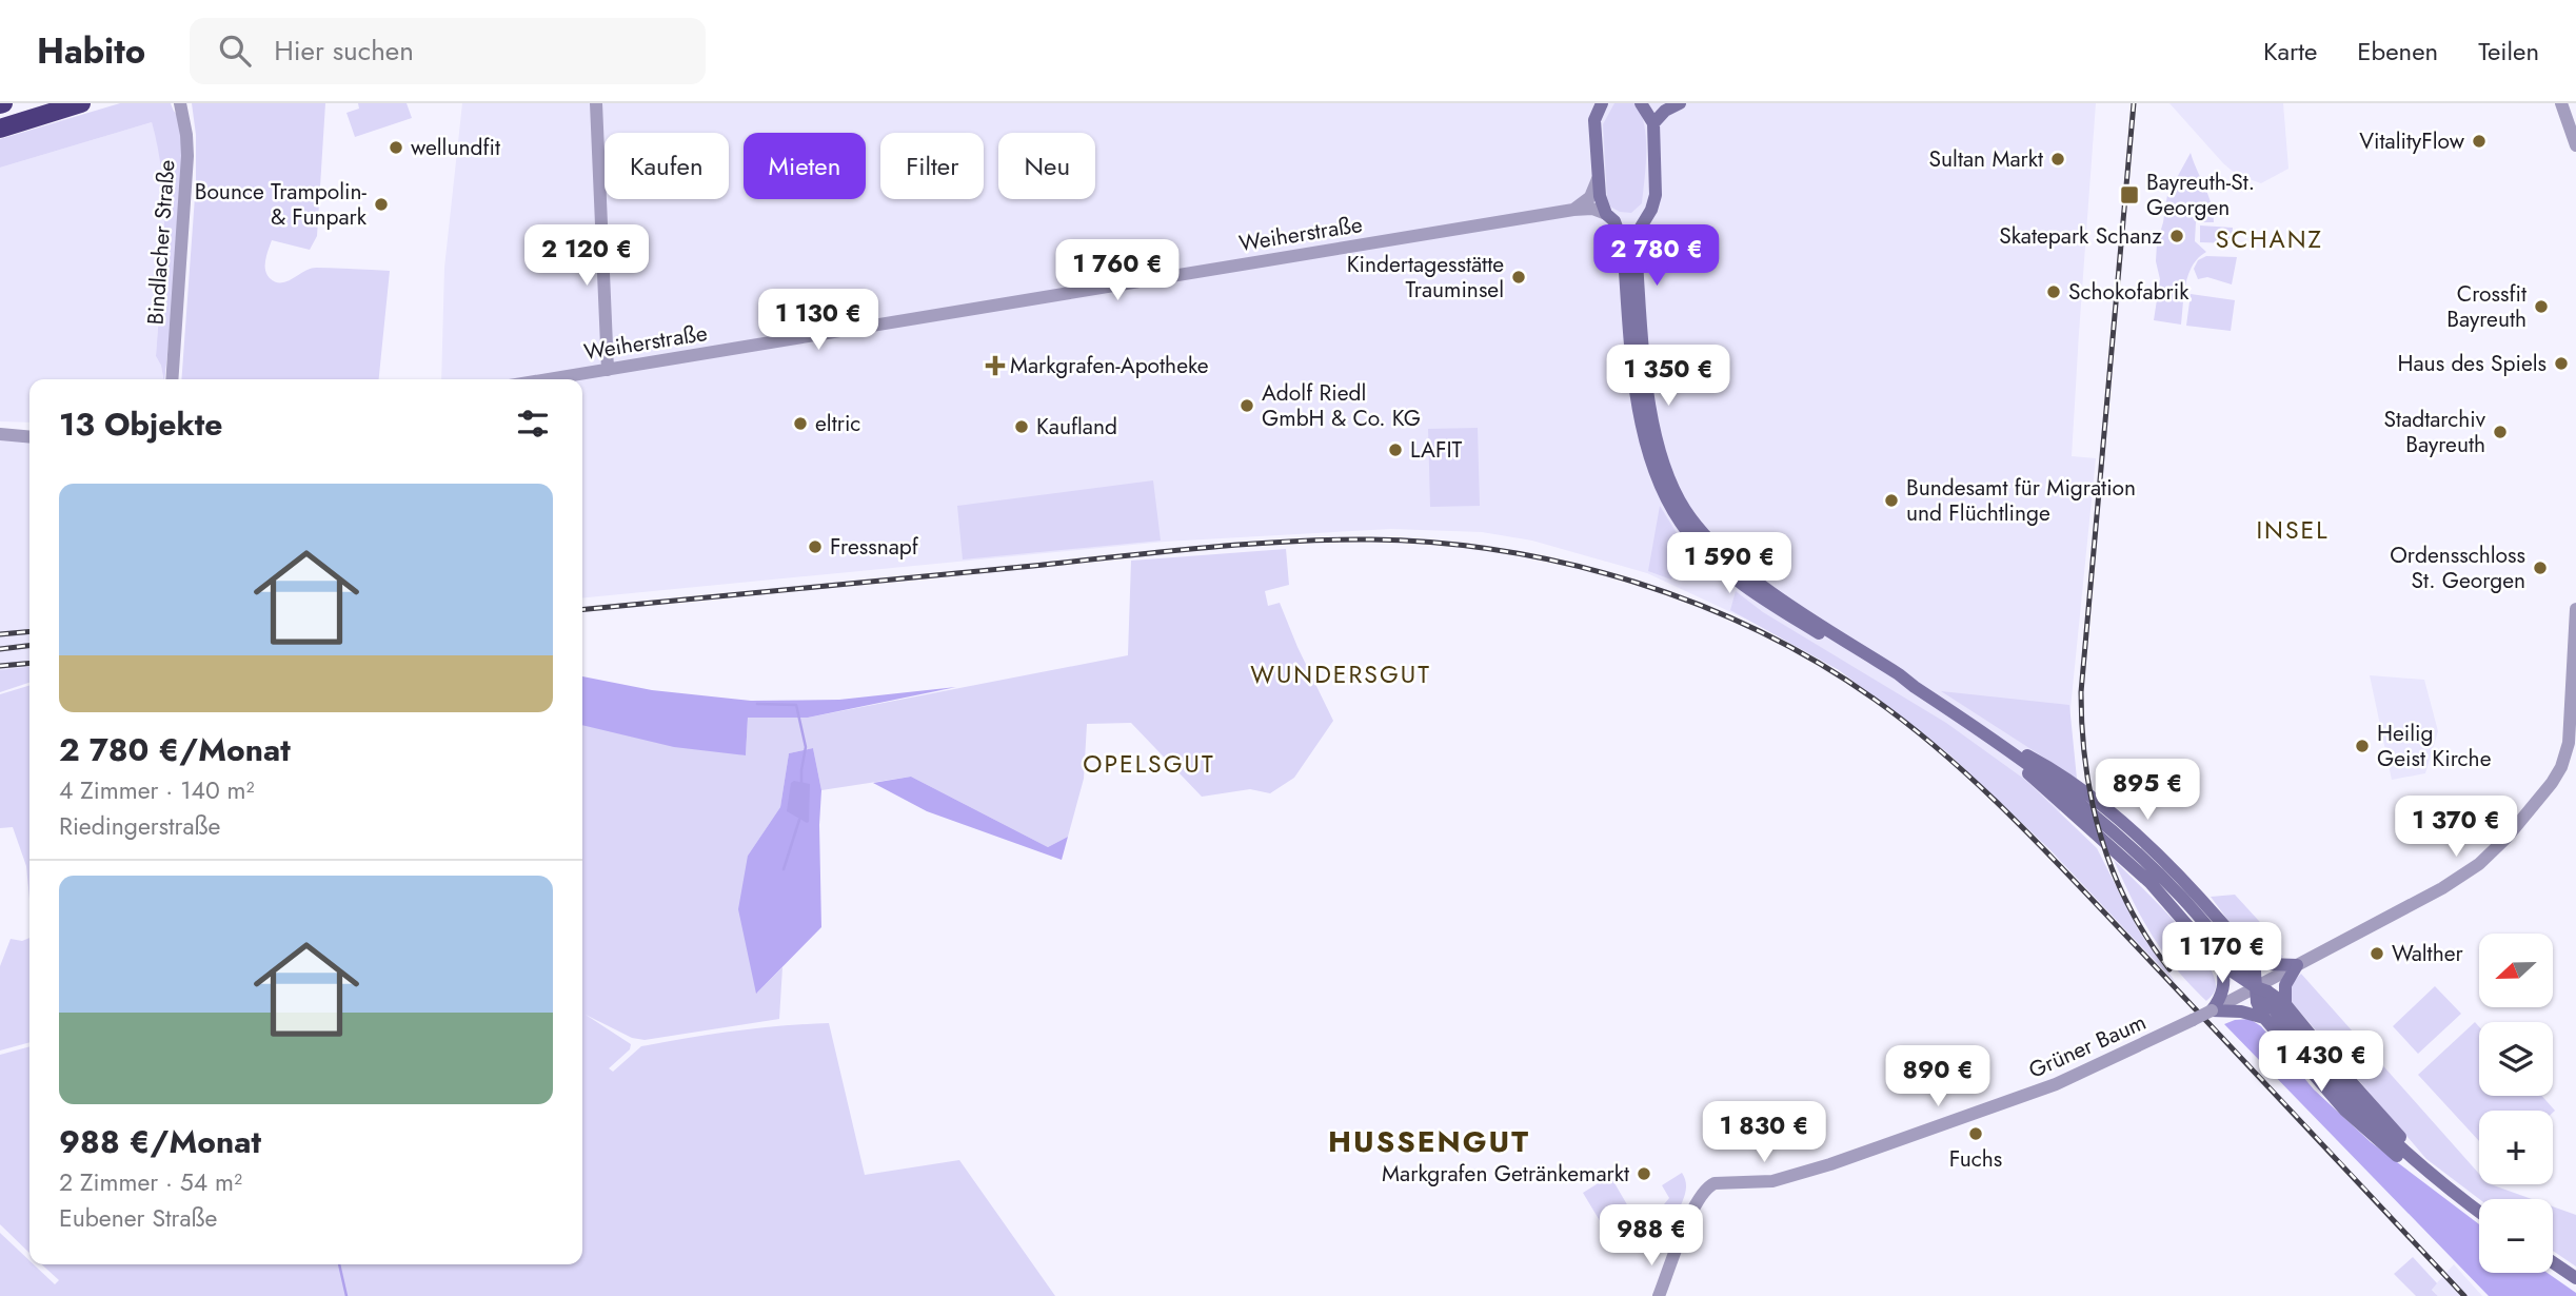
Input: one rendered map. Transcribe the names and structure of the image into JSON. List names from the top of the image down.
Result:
{
  "streets": {
    "street": ["Weiherstraße", "Bindlacher Straße", "Grüner Baum"]
  },
  "districts": [
    "SCHANZ",
    "INSEL",
    "WUNDERSGUT",
    "OPELSGUT",
    "HUSSENGUT"
  ],
  "places": {
    "other": [
      "VitalityFlow",
      "wellundfit",
      "Sultan Markt",
      "Bounce Trampolin- & Funpark",
      "Skatepark Schanz",
      "Kindertagesstätte Trauminsel",
      "Schokofabrik",
      "Crossfit Bayreuth",
      "Haus des Spiels",
      "Adolf Riedl GmbH & Co. KG",
      "eltric",
      "Kaufland",
      "Stadtarchiv Bayreuth",
      "LAFIT",
      "Bundesamt für Migration und Flüchtlinge",
      "Fressnapf",
      "Ordensschloss St. Georgen",
      "Heilig Geist Kirche",
      "Walther",
      "Fuchs",
      "Markgrafen Getränkemarkt"
    ],
    "transit": ["Bayreuth-St. Georgen"],
    "health": ["Markgrafen-Apotheke"]
  },
  "north": "left",
  "page": {
    "header": "Habito",
    "search": "Hier suchen",
    "nav": ["Karte", "Ebenen", "Teilen"],
    "chip": [
      "Kaufen",
      "Mieten",
      "Filter",
      "Neu"
    ],
    "price": [
      "2 120 €",
      "2 780 €",
      "1 760 €",
      "1 130 €",
      "1 350 €",
      "1 590 €",
      "895 €",
      "1 370 €",
      "1 170 €",
      "1 430 €",
      "890 €",
      "1 830 €",
      "988 €"
    ],
    "heading": "13 Objekte",
    "list": [
      {
        "name": "2 780 €/Monat",
        "note": "4 Zimmer · 140 m² · Riedingerstraße"
      },
      {
        "name": "988 €/Monat",
        "note": "2 Zimmer · 54 m² · Eubener Straße"
      }
    ],
    "map_buttons": ["+", "−"]
  }
}
